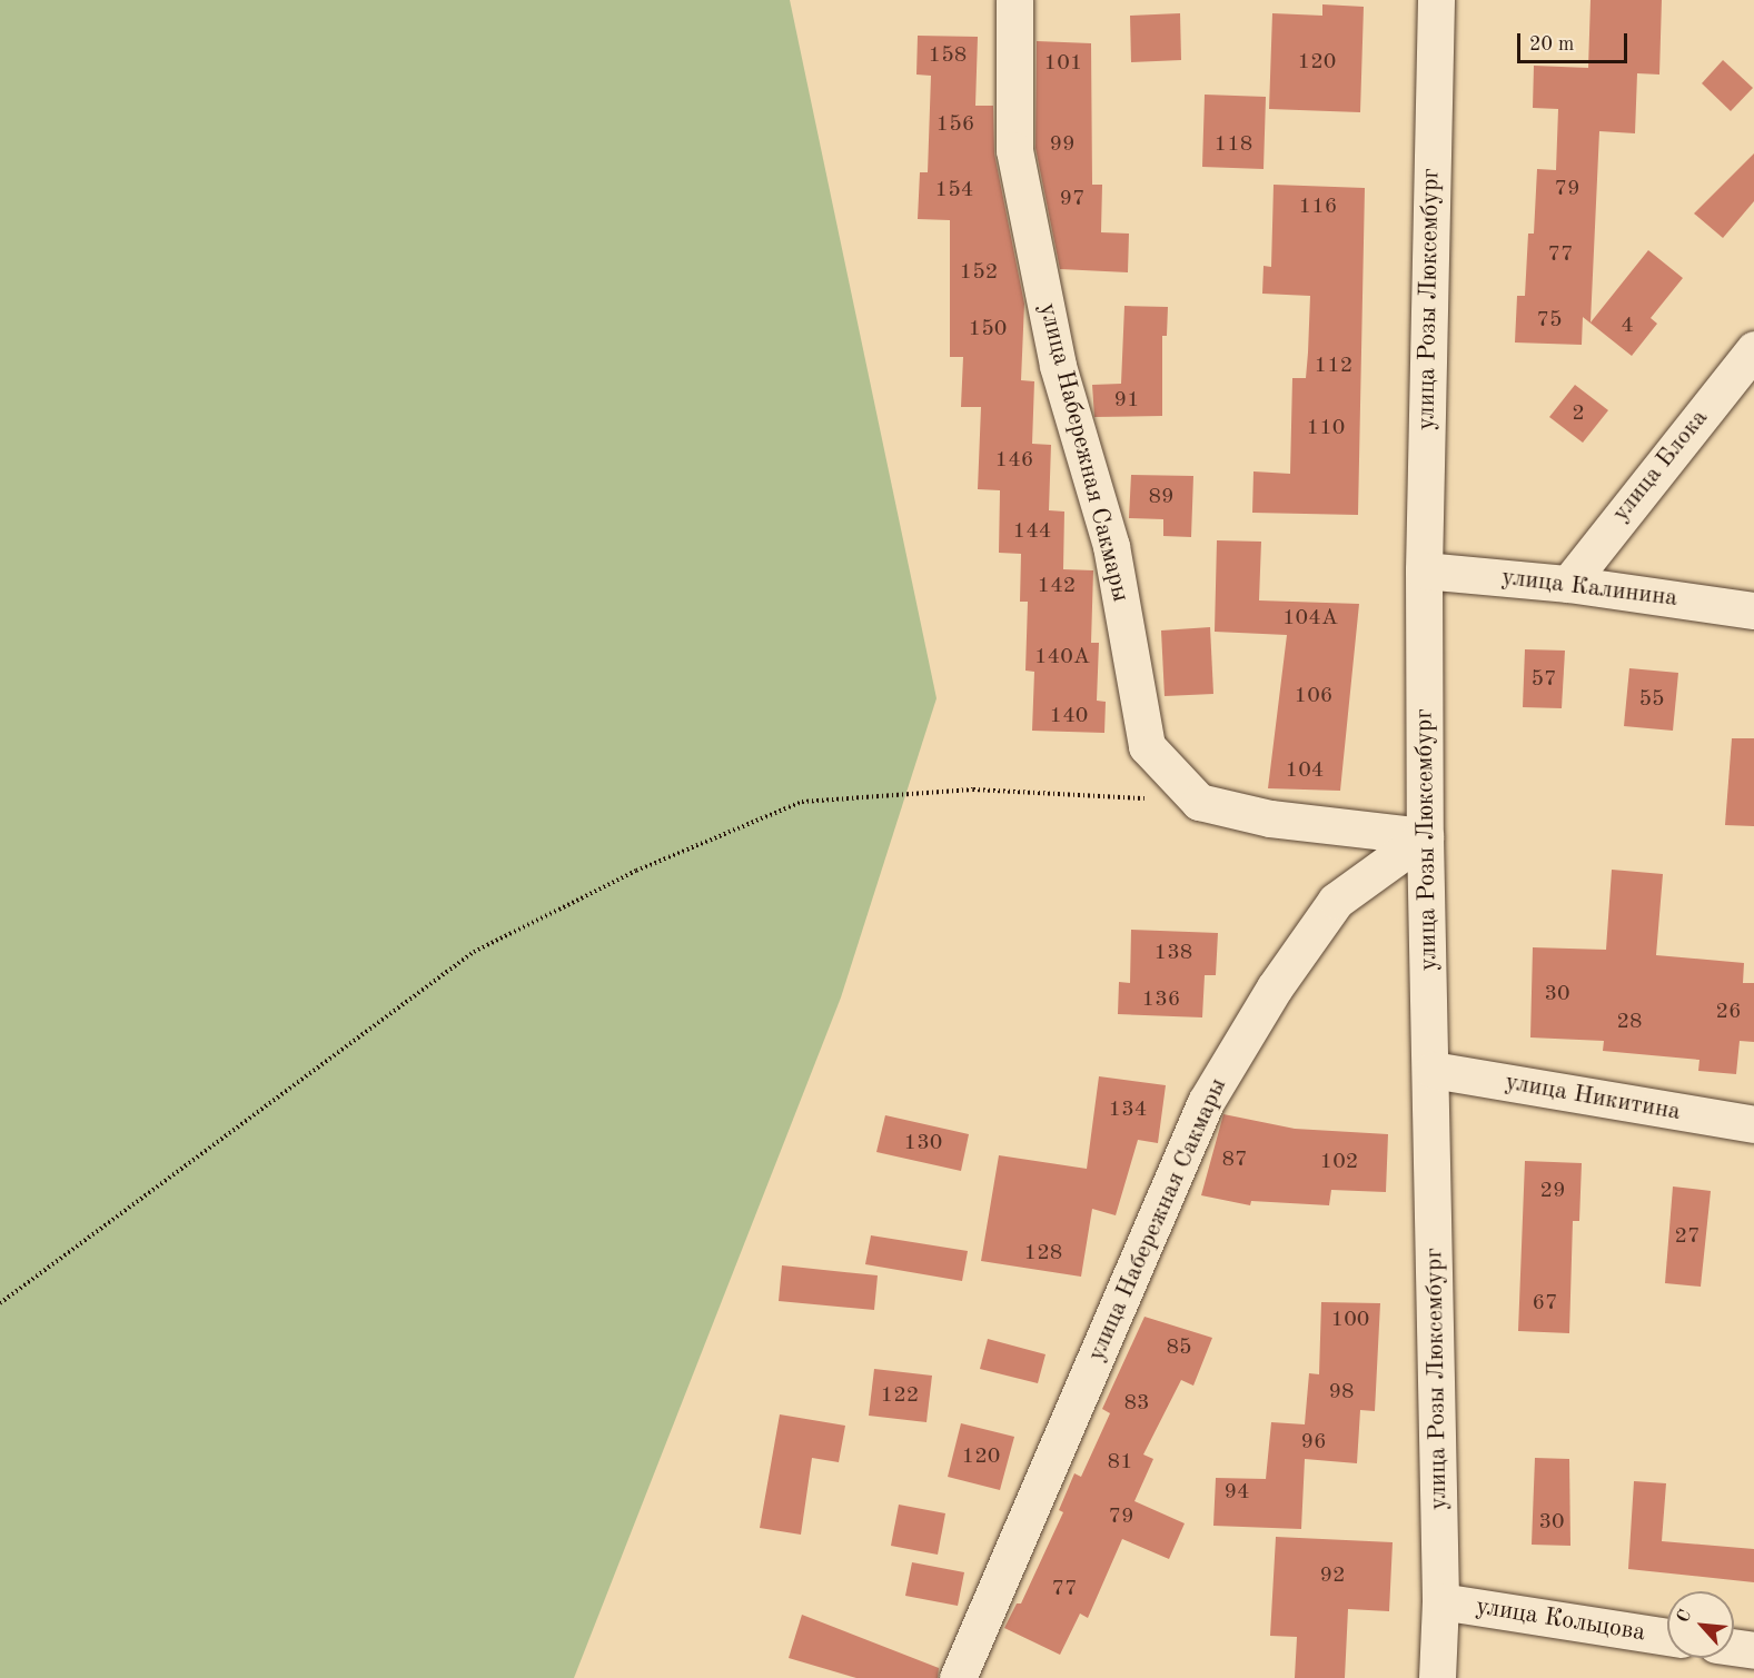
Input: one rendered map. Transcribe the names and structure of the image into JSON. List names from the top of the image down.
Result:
{
  "streets": {
    "street": [
      "улица Розы Люксембург",
      "улица Набережная Сакмары",
      "улица Блока",
      "улица Калинина",
      "улица Никитина",
      "улица Кольцова"
    ]
  },
  "crossings": [
    ["улица Розы Люксембург", "улица Набережная Сакмары"],
    ["улица Розы Люксембург", "улица Калинина"],
    ["улица Розы Люксембург", "улица Никитина"],
    ["улица Розы Люксембург", "улица Кольцова"],
    ["улица Блока", "улица Калинина"]
  ],
  "house_numbers": [
    "158",
    "120",
    "101",
    "156",
    "99",
    "118",
    "79",
    "154",
    "97",
    "116",
    "77",
    "152",
    "75",
    "4",
    "150",
    "112",
    "91",
    "2",
    "110",
    "146",
    "89",
    "144",
    "142",
    "104А",
    "140А",
    "57",
    "106",
    "55",
    "140",
    "104",
    "138",
    "30",
    "136",
    "26",
    "28",
    "134",
    "130",
    "87",
    "102",
    "29",
    "27",
    "128",
    "67",
    "100",
    "85",
    "98",
    "122",
    "83",
    "96",
    "120",
    "81",
    "94",
    "79",
    "30",
    "92",
    "77"
  ],
  "scale_bar": "20 m",
  "north": "top left"
}
